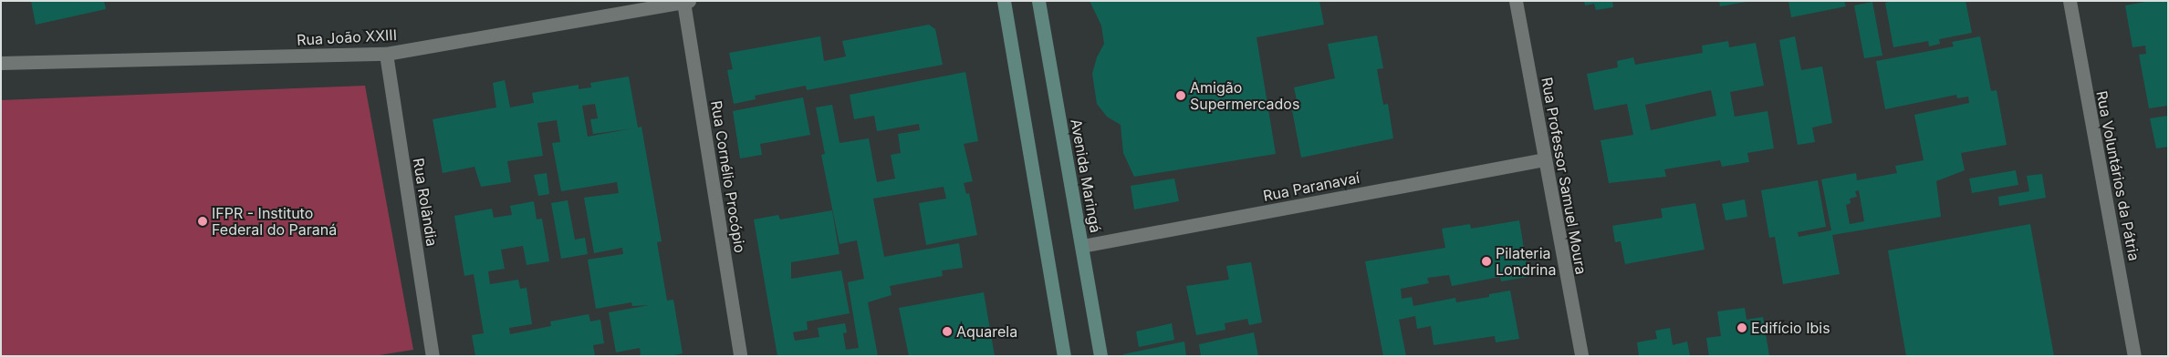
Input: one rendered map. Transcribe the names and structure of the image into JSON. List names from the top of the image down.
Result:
{
  "streets": {
    "main road": ["Avenida Maringá"],
    "street": [
      "Rua João XXIII",
      "Rua Professor Samuel Moura",
      "Rua Voluntários da Pátria",
      "Rua Cornélio Procópio",
      "Rua Paranavaí",
      "Rua Rolândia"
    ]
  },
  "crossings": [
    ["Rua João XXIII", "Rua Cornélio Procópio"],
    ["Rua João XXIII", "Rua Rolândia"],
    ["Avenida Maringá", "Rua Paranavaí"],
    ["Rua Professor Samuel Moura", "Rua Paranavaí"]
  ],
  "places": [
    "Amigão Supermercados",
    "IFPR - Instituto Federal do Paraná",
    "Pilateria Londrina",
    "Edifício Ibis",
    "Aquarela"
  ]
}
